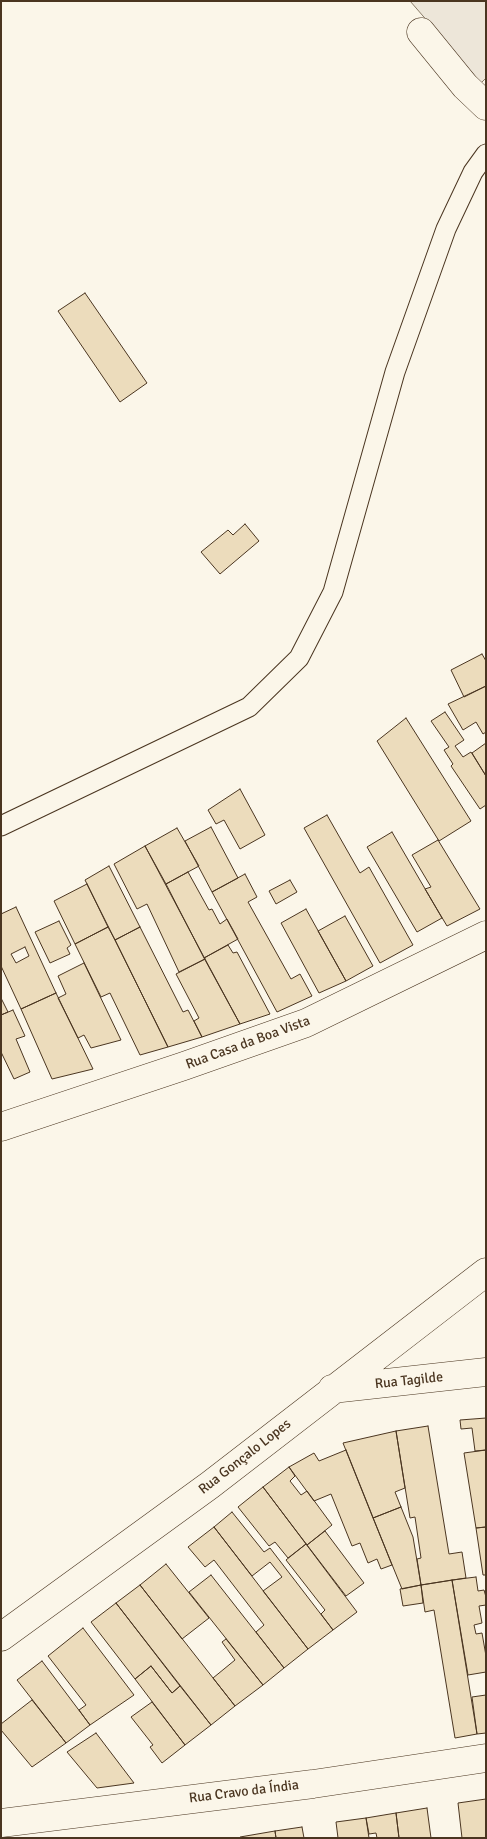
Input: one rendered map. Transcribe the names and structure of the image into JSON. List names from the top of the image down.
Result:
{
  "streets": {
    "street": [
      "Rua Casa da Boa Vista",
      "Rua Tagilde",
      "Rua Gonçalo Lopes",
      "Rua Cravo da Índia"
    ]
  },
  "crossings": [
    ["Rua Tagilde", "Rua Gonçalo Lopes"]
  ]
}
